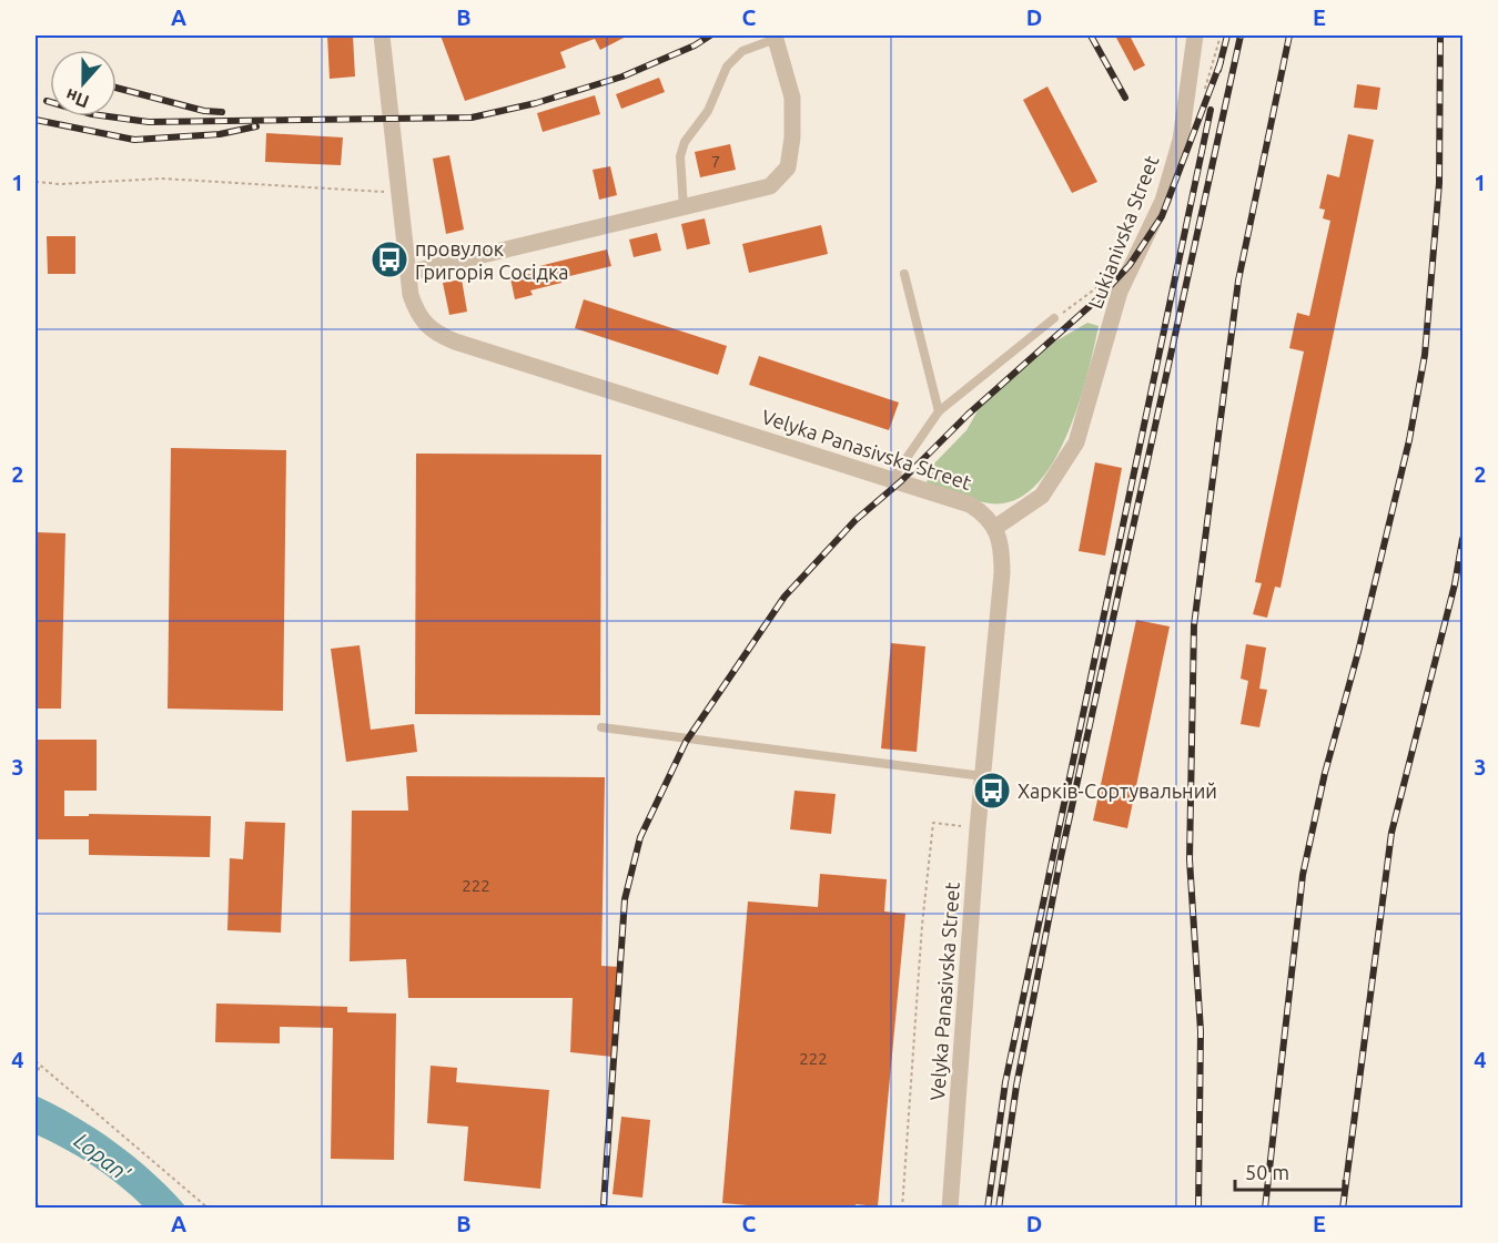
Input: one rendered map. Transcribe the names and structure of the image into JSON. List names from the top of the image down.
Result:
{
  "streets": {
    "street": ["Lukianivska Street", "Velyka Panasivska Street"]
  },
  "crossings": [
    ["Lukianivska Street", "Velyka Panasivska Street"]
  ],
  "water": ["Lopan'"],
  "places": {
    "bus stop": ["провулок Григорія Сосідка", "Харків-Сортувальний"]
  },
  "house_numbers": ["7", "222", "222"],
  "scale_bar": "50 m",
  "north": "bottom",
  "grid": {
    "columns": [
      "A",
      "B",
      "C",
      "D",
      "E"
    ],
    "rows": [
      "1",
      "2",
      "3",
      "4"
    ]
  }
}
